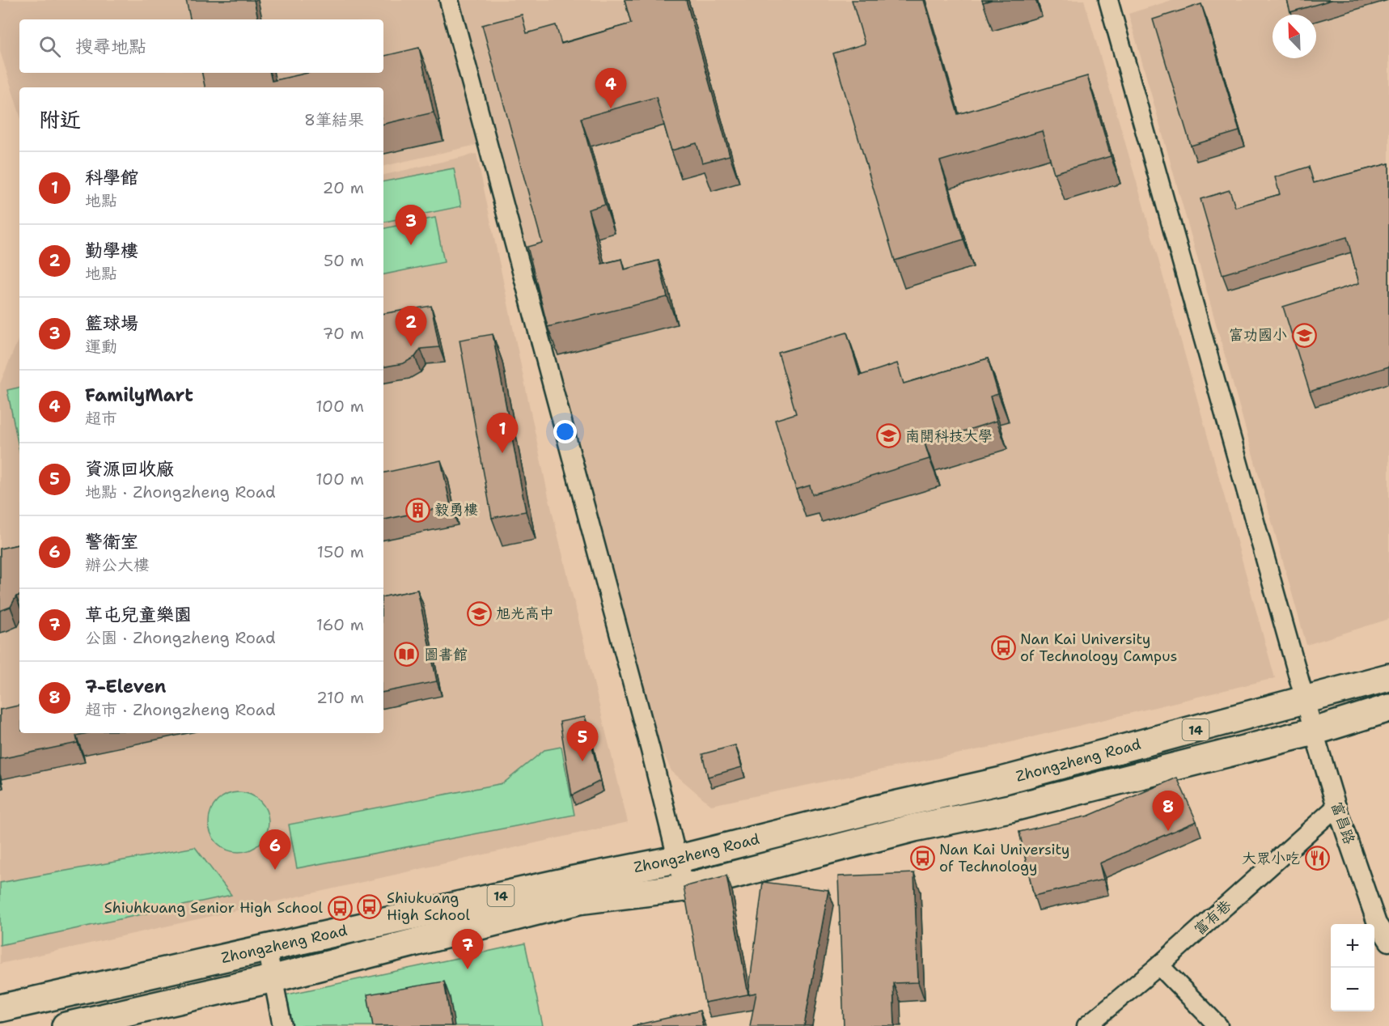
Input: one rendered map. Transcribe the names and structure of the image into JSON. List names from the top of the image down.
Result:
{
  "streets": {
    "main road": ["14", "Zhongzheng Road"],
    "street": ["富昌路", "富有巷"]
  },
  "crossings": [
    ["Zhongzheng Road", "富昌路"],
    ["富昌路", "富有巷"]
  ],
  "places": {
    "school or university": ["富功國小", "南開科技大學", "旭光高中"],
    "building": ["毅勇樓"],
    "bus stop": [
      "Nan Kai University of Technology Campus",
      "Nan Kai University of Technology",
      "Shiukuang High School",
      "Shiuhkuang Senior High School"
    ],
    "library": ["圖書館"],
    "restaurant": ["大眾小吃"]
  },
  "north": "top left",
  "page": {
    "search": "搜尋地點",
    "pins": [
      "4",
      "3",
      "2",
      "1",
      "5",
      "8",
      "6",
      "7"
    ],
    "heading": ["附近", "8筆結果"],
    "list": [
      {
        "mark": "1",
        "name": "科學館",
        "note": "地點",
        "value": "20 m"
      },
      {
        "mark": "2",
        "name": "勤學樓",
        "note": "地點",
        "value": "50 m"
      },
      {
        "mark": "3",
        "name": "籃球場",
        "note": "運動",
        "value": "70 m"
      },
      {
        "mark": "4",
        "name": "FamilyMart",
        "note": "超市",
        "value": "100 m"
      },
      {
        "mark": "5",
        "name": "資源回收廠",
        "note": "地點 · Zhongzheng Road",
        "value": "100 m"
      },
      {
        "mark": "6",
        "name": "警衛室",
        "note": "辦公大樓",
        "value": "150 m"
      },
      {
        "mark": "7",
        "name": "草屯兒童樂園",
        "note": "公園 · Zhongzheng Road",
        "value": "160 m"
      },
      {
        "mark": "8",
        "name": "7-Eleven",
        "note": "超市 · Zhongzheng Road",
        "value": "210 m"
      }
    ],
    "map_buttons": ["+", "−"]
  }
}
